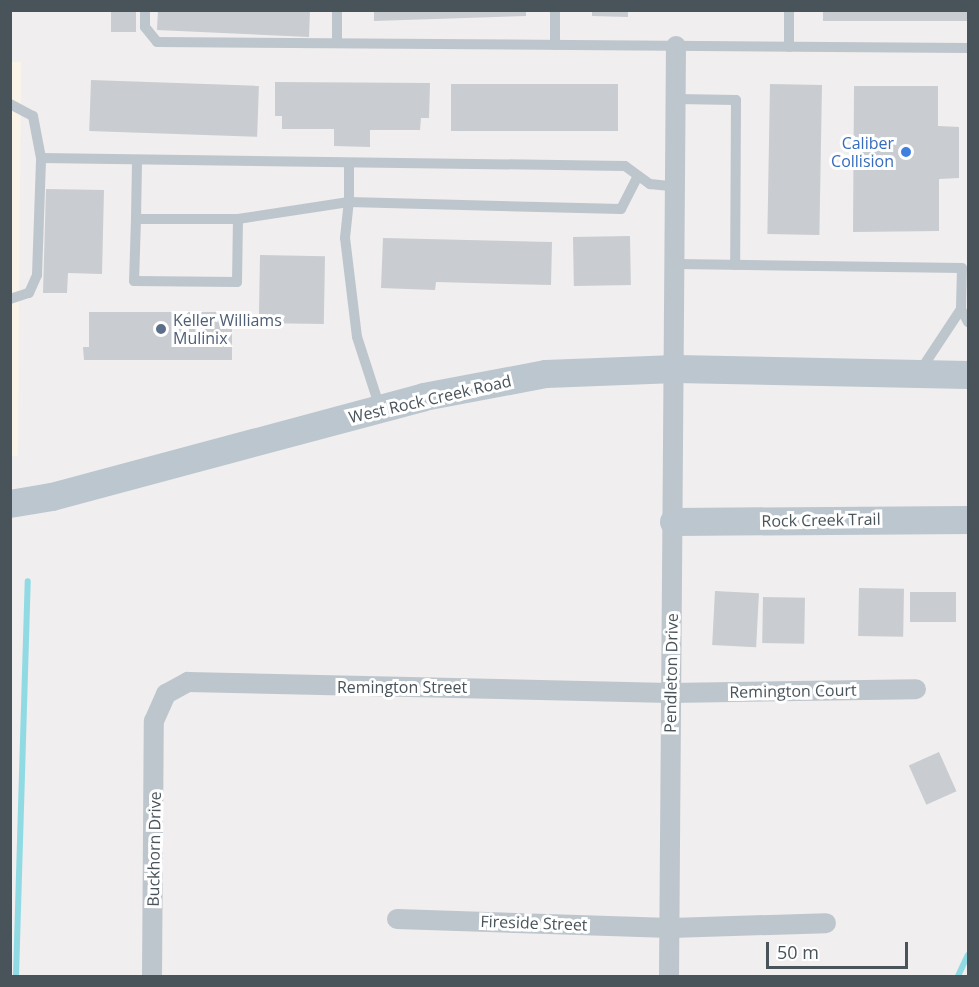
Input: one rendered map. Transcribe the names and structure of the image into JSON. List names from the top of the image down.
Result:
{
  "streets": {
    "main road": ["West Rock Creek Road", "Rock Creek Trail"],
    "street": [
      "Pendleton Drive",
      "Remington Street",
      "Remington Court",
      "Buckhorn Drive",
      "Fireside Street"
    ]
  },
  "crossings": [
    ["West Rock Creek Road", "Pendleton Drive"],
    ["Rock Creek Trail", "Pendleton Drive"],
    ["Pendleton Drive", "Remington Street"],
    ["Pendleton Drive", "Remington Court"],
    ["Pendleton Drive", "Fireside Street"],
    ["Remington Street", "Remington Court"],
    ["Remington Street", "Buckhorn Drive"]
  ],
  "places": ["Caliber Collision", "Keller Williams Mulinix"],
  "scale_bar": "50 m"
}
